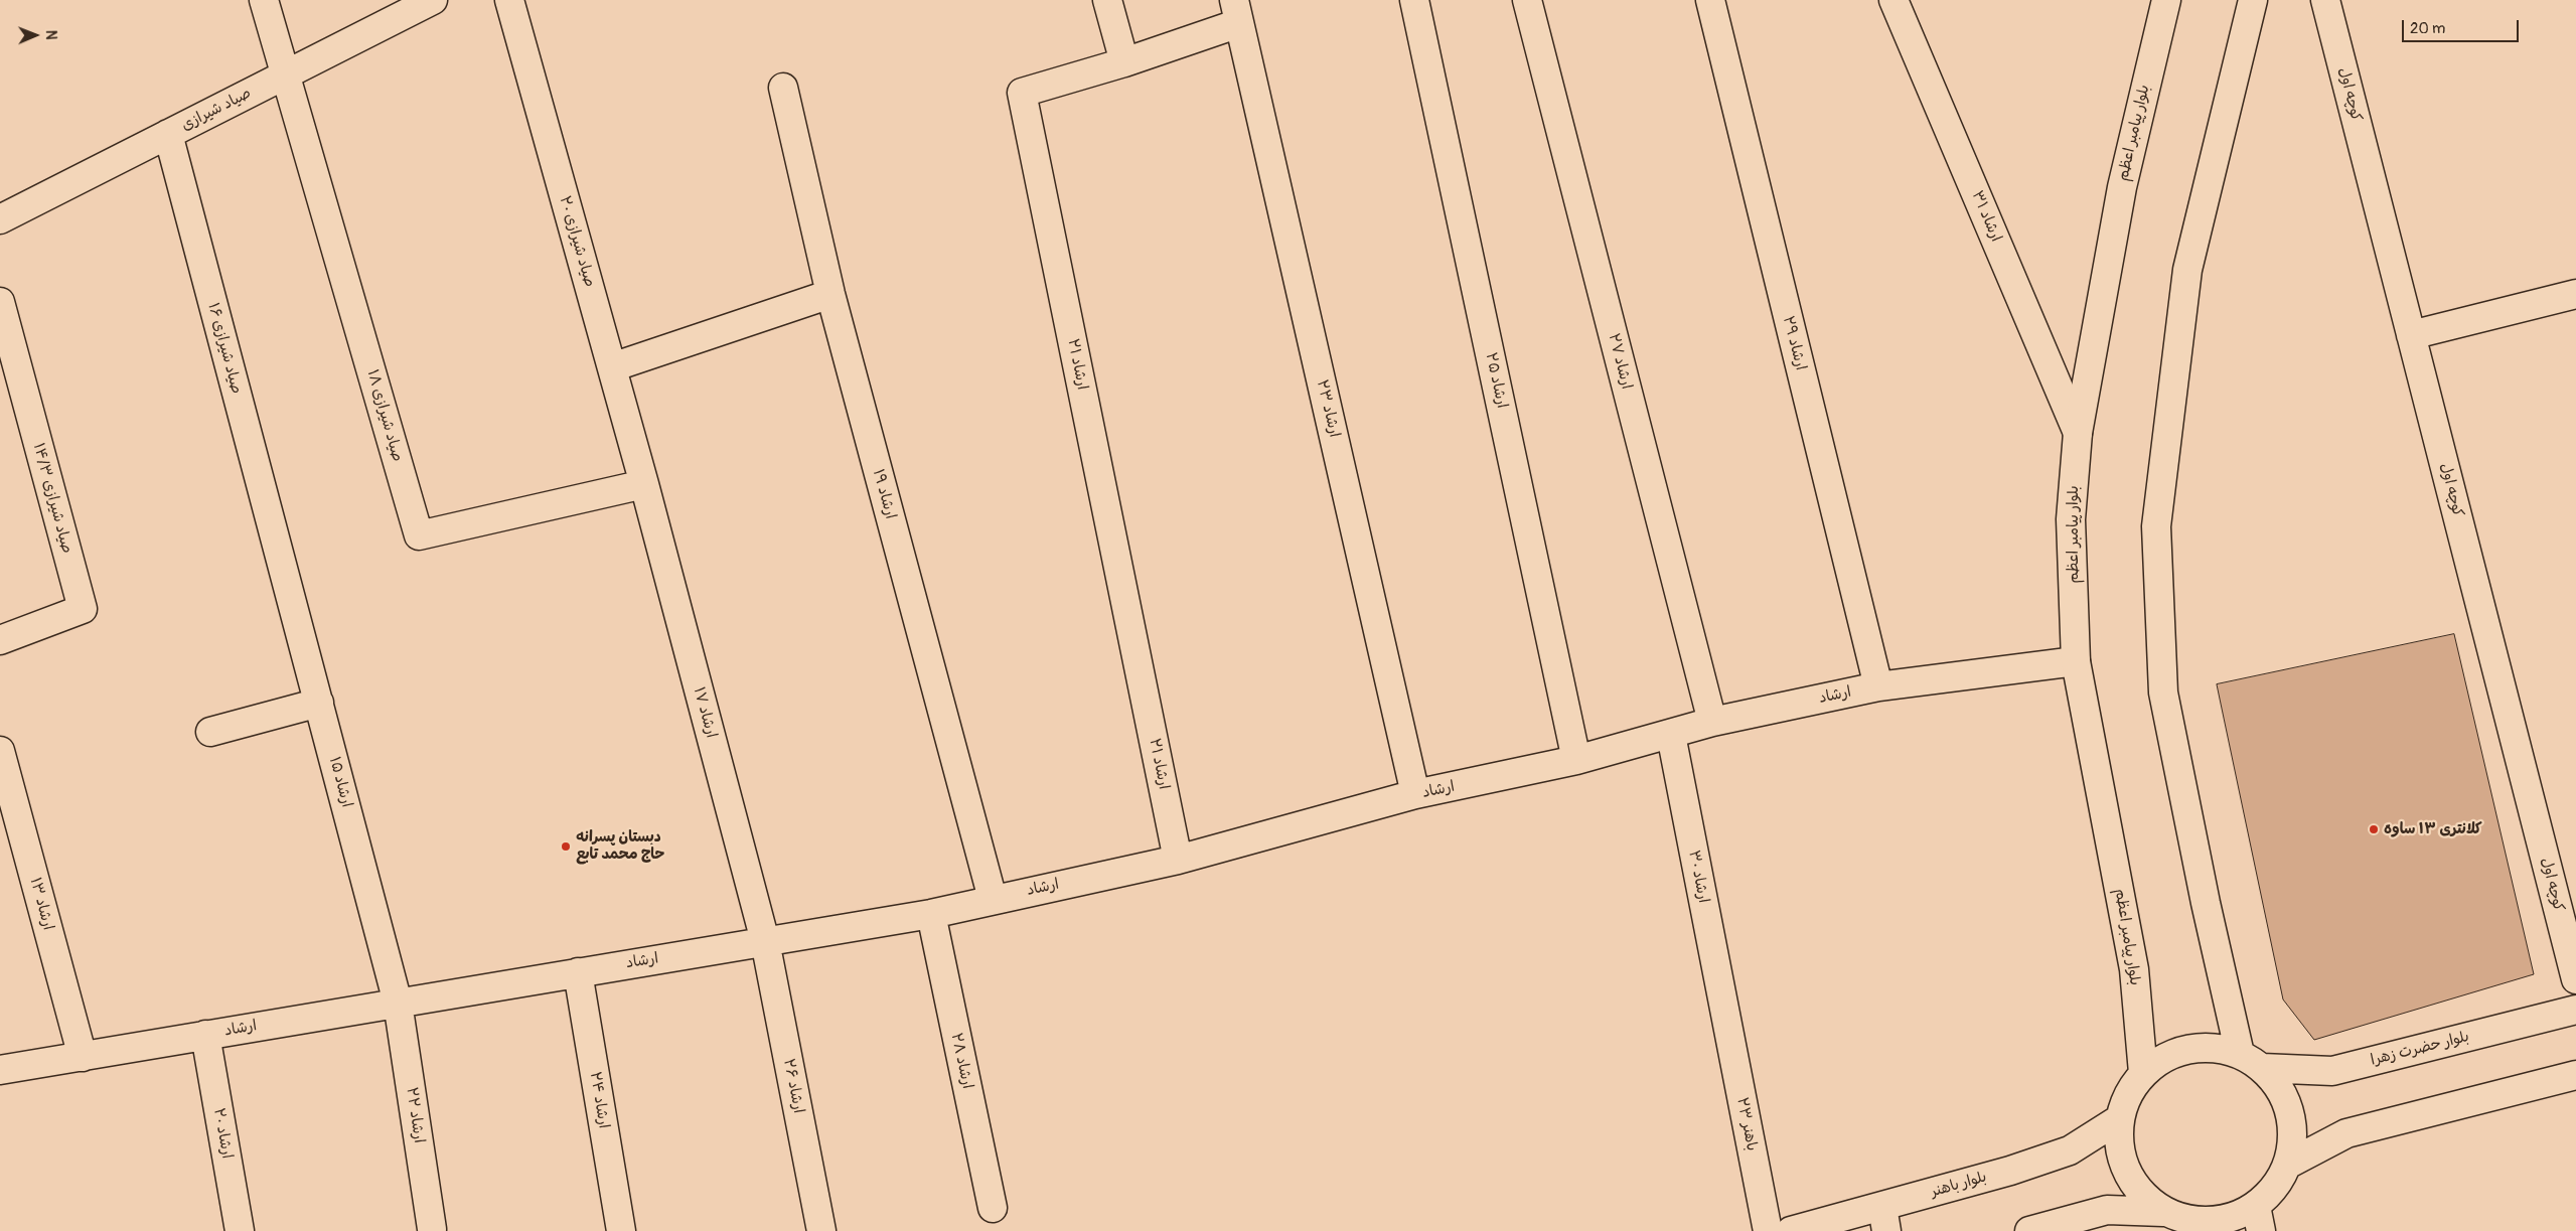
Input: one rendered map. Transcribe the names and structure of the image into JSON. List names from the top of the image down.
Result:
{
  "streets": {
    "street": [
      "کوچه اول",
      "صیاد شیرازی",
      "بلوار پیامبر اعظم",
      "ارشاد ۳۱",
      "صیاد شیرازی ۲۰",
      "ارشاد ۲۹",
      "صیاد شیرازی ۱۶",
      "ارشاد ۲۷",
      "ارشاد ۲۱",
      "ارشاد ۲۵",
      "ارشاد ۲۳",
      "صیاد شیرازی ۱۸",
      "ارشاد ۱۹",
      "صیاد شیرازی ۱۴/۳",
      "ارشاد",
      "ارشاد ۱۷",
      "ارشاد ۱۵",
      "ارشاد ۳۰",
      "ارشاد ۱۳",
      "بلوار حضرت زهرا",
      "ارشاد ۲۸",
      "ارشاد ۲۶",
      "ارشاد ۲۴",
      "ارشاد ۲۲",
      "باهنر ۲۳",
      "ارشاد ۲۰",
      "بلوار باهنر"
    ]
  },
  "crossings": [
    ["صیاد شیرازی", "صیاد شیرازی ۱۶"],
    ["صیاد شیرازی", "صیاد شیرازی ۱۸"],
    ["بلوار پیامبر اعظم", "ارشاد ۳۱"],
    ["بلوار پیامبر اعظم", "ارشاد"],
    ["بلوار پیامبر اعظم", "بلوار حضرت زهرا"],
    ["بلوار پیامبر اعظم", "بلوار باهنر"],
    ["صیاد شیرازی ۲۰", "صیاد شیرازی ۱۸"],
    ["صیاد شیرازی ۲۰", "ارشاد ۱۷"],
    ["ارشاد ۲۹", "ارشاد"],
    ["صیاد شیرازی ۱۶", "ارشاد ۱۵"],
    ["ارشاد ۲۷", "ارشاد"],
    ["ارشاد ۲۱", "ارشاد ۲۳"],
    ["ارشاد ۲۱", "ارشاد"],
    ["ارشاد ۲۵", "ارشاد"],
    ["ارشاد ۲۳", "ارشاد"],
    ["صیاد شیرازی ۱۸", "ارشاد ۱۷"],
    ["ارشاد ۱۹", "ارشاد"],
    ["ارشاد", "ارشاد ۱۷"],
    ["ارشاد", "ارشاد ۱۵"],
    ["ارشاد", "ارشاد ۳۰"],
    ["ارشاد", "ارشاد ۱۳"],
    ["ارشاد", "ارشاد ۲۸"],
    ["ارشاد", "ارشاد ۲۶"],
    ["ارشاد", "ارشاد ۲۴"],
    ["ارشاد", "ارشاد ۲۲"],
    ["ارشاد", "ارشاد ۲۰"],
    ["ارشاد ۱۷", "ارشاد ۲۶"],
    ["ارشاد ۱۵", "ارشاد ۲۲"],
    ["ارشاد ۳۰", "باهنر ۲۳"],
    ["بلوار حضرت زهرا", "بلوار باهنر"]
  ],
  "places": ["کلانتری ۱۳ ساوه", "دبستان پسرانه حاج محمد تابع"],
  "scale_bar": "20 m",
  "north": "right"
}
